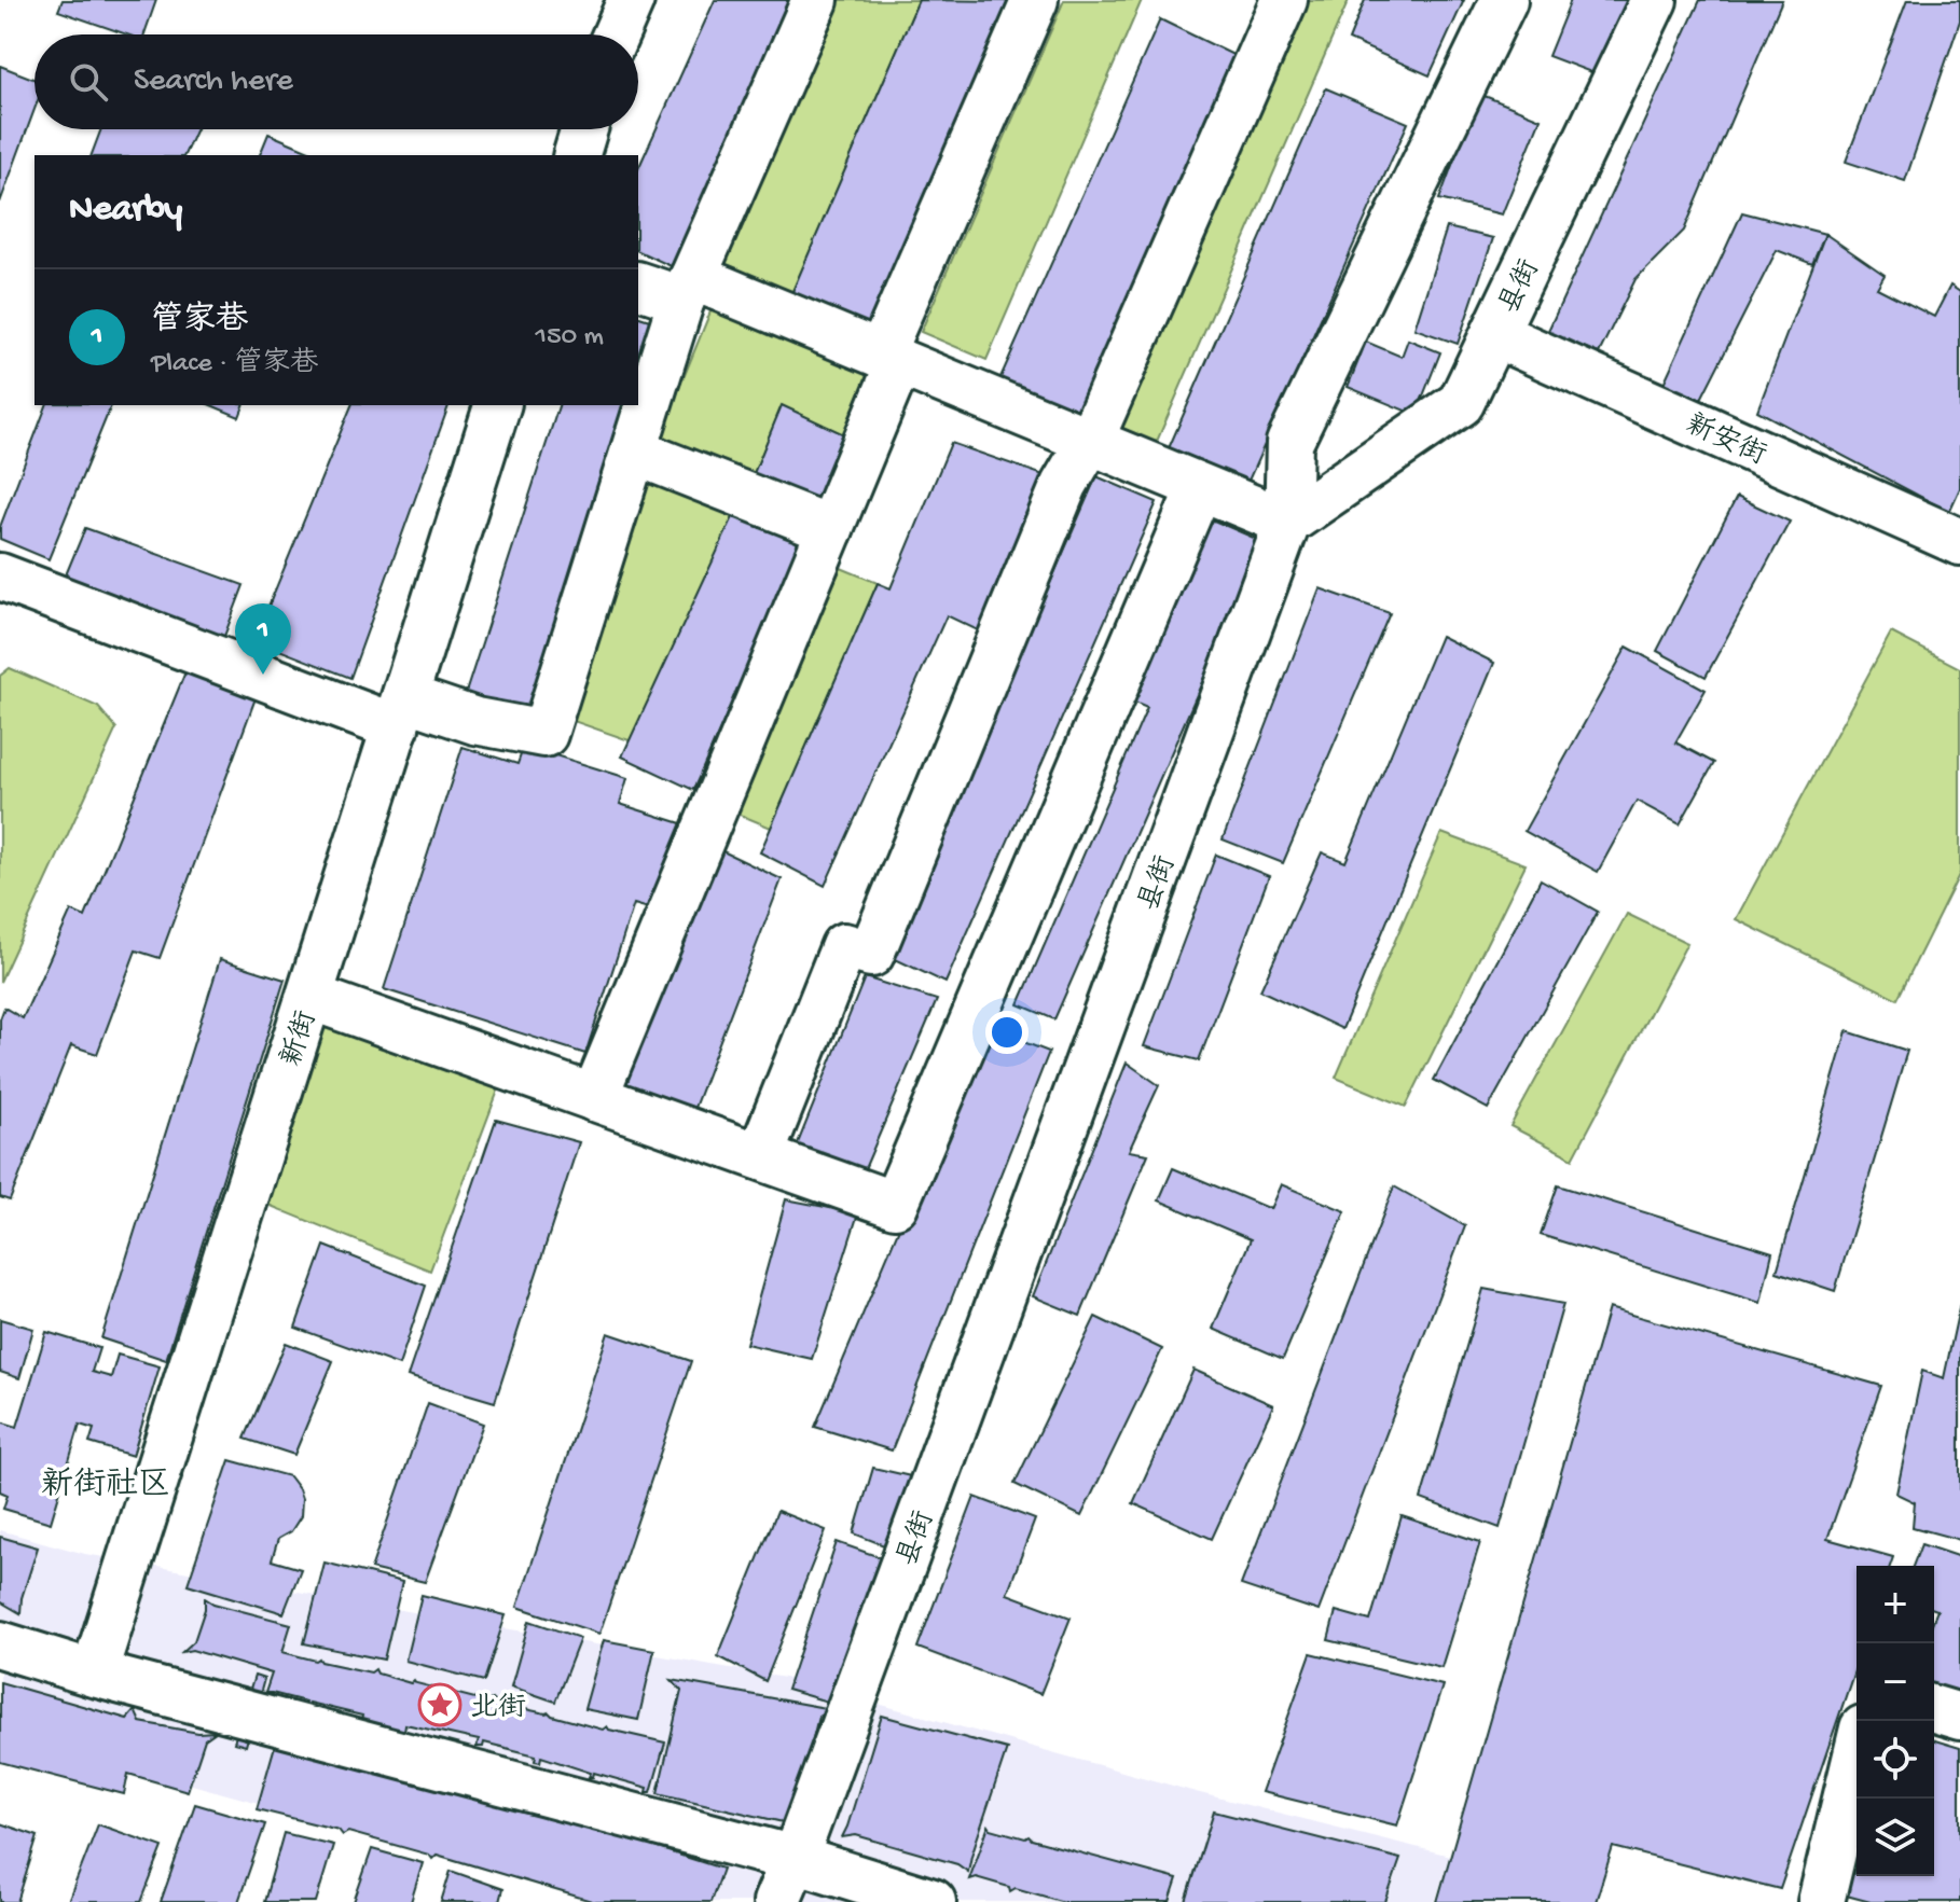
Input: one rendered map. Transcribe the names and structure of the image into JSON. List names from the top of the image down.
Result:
{
  "streets": {
    "street": ["县街", "新安街", "新街"]
  },
  "crossings": [
    ["县街", "新安街"]
  ],
  "districts": ["新街社区"],
  "places": {
    "place": ["北街"]
  },
  "page": {
    "search": "Search here",
    "heading": "Nearby",
    "list": [
      {
        "mark": "1",
        "name": "管家巷",
        "note": "Place · 管家巷",
        "value": "150 m"
      }
    ],
    "pins": "1",
    "map_buttons": ["+", "−"]
  }
}
